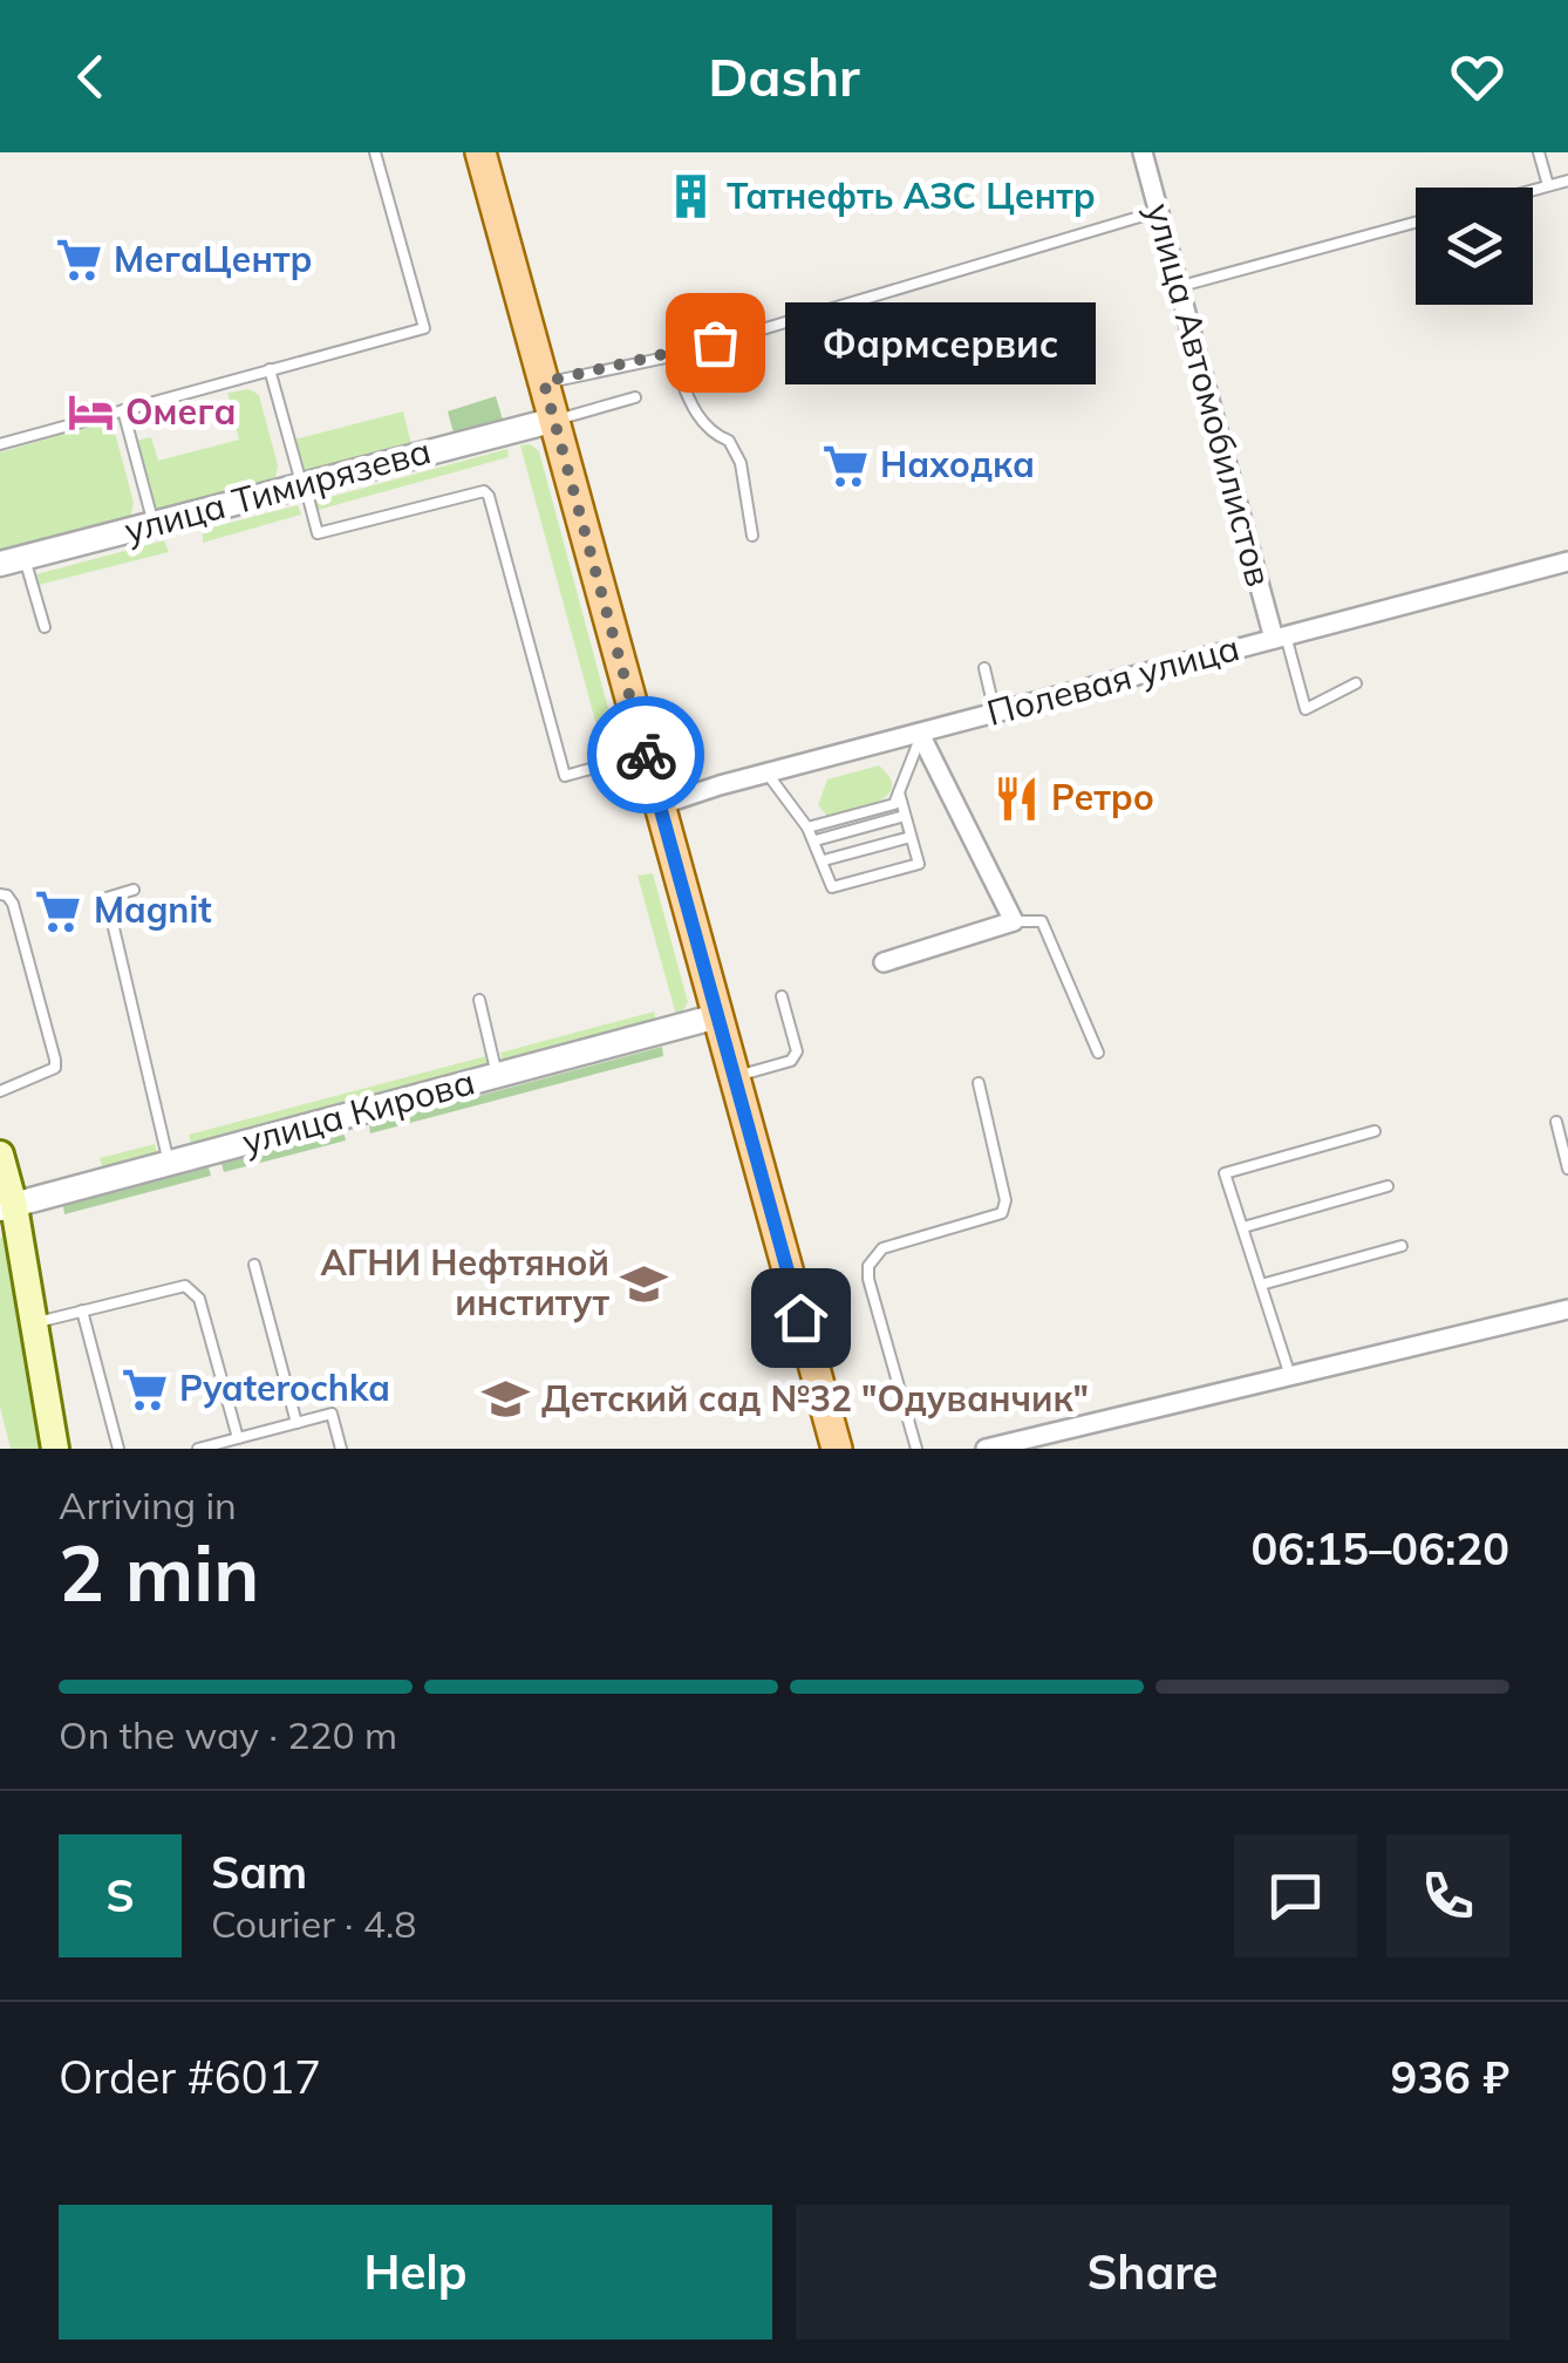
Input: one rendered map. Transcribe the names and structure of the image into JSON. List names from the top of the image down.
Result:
{
  "streets": {
    "street": [
      "улица Автомобилистов",
      "улица Тимирязева",
      "Полевая улица",
      "улица Кирова"
    ]
  },
  "crossings": [
    ["улица Автомобилистов", "Полевая улица"]
  ],
  "places": {
    "building": ["Татнефть АЗС Центр"],
    "supermarket": [
      "МегаЦентр",
      "Находка",
      "Magnit",
      "Pyaterochka"
    ],
    "other": ["Фармсервис"],
    "hotel": ["Омега"],
    "restaurant": ["Ретро"],
    "school or university": ["АГНИ Нефтяной институт", "Детский сад №32 \"Одуванчик\""]
  },
  "page": {
    "header": "Dashr",
    "bubble": "Фармсервис",
    "heading": ["2 min", "Arriving in", "06:15–06:20"],
    "panel": [
      "Sam",
      "Courier · 4.8",
      "Order #6017",
      "936 ₽"
    ],
    "bar": "On the way · 220 m",
    "round": "S",
    "buttons": ["Help", "Share"]
  }
}
